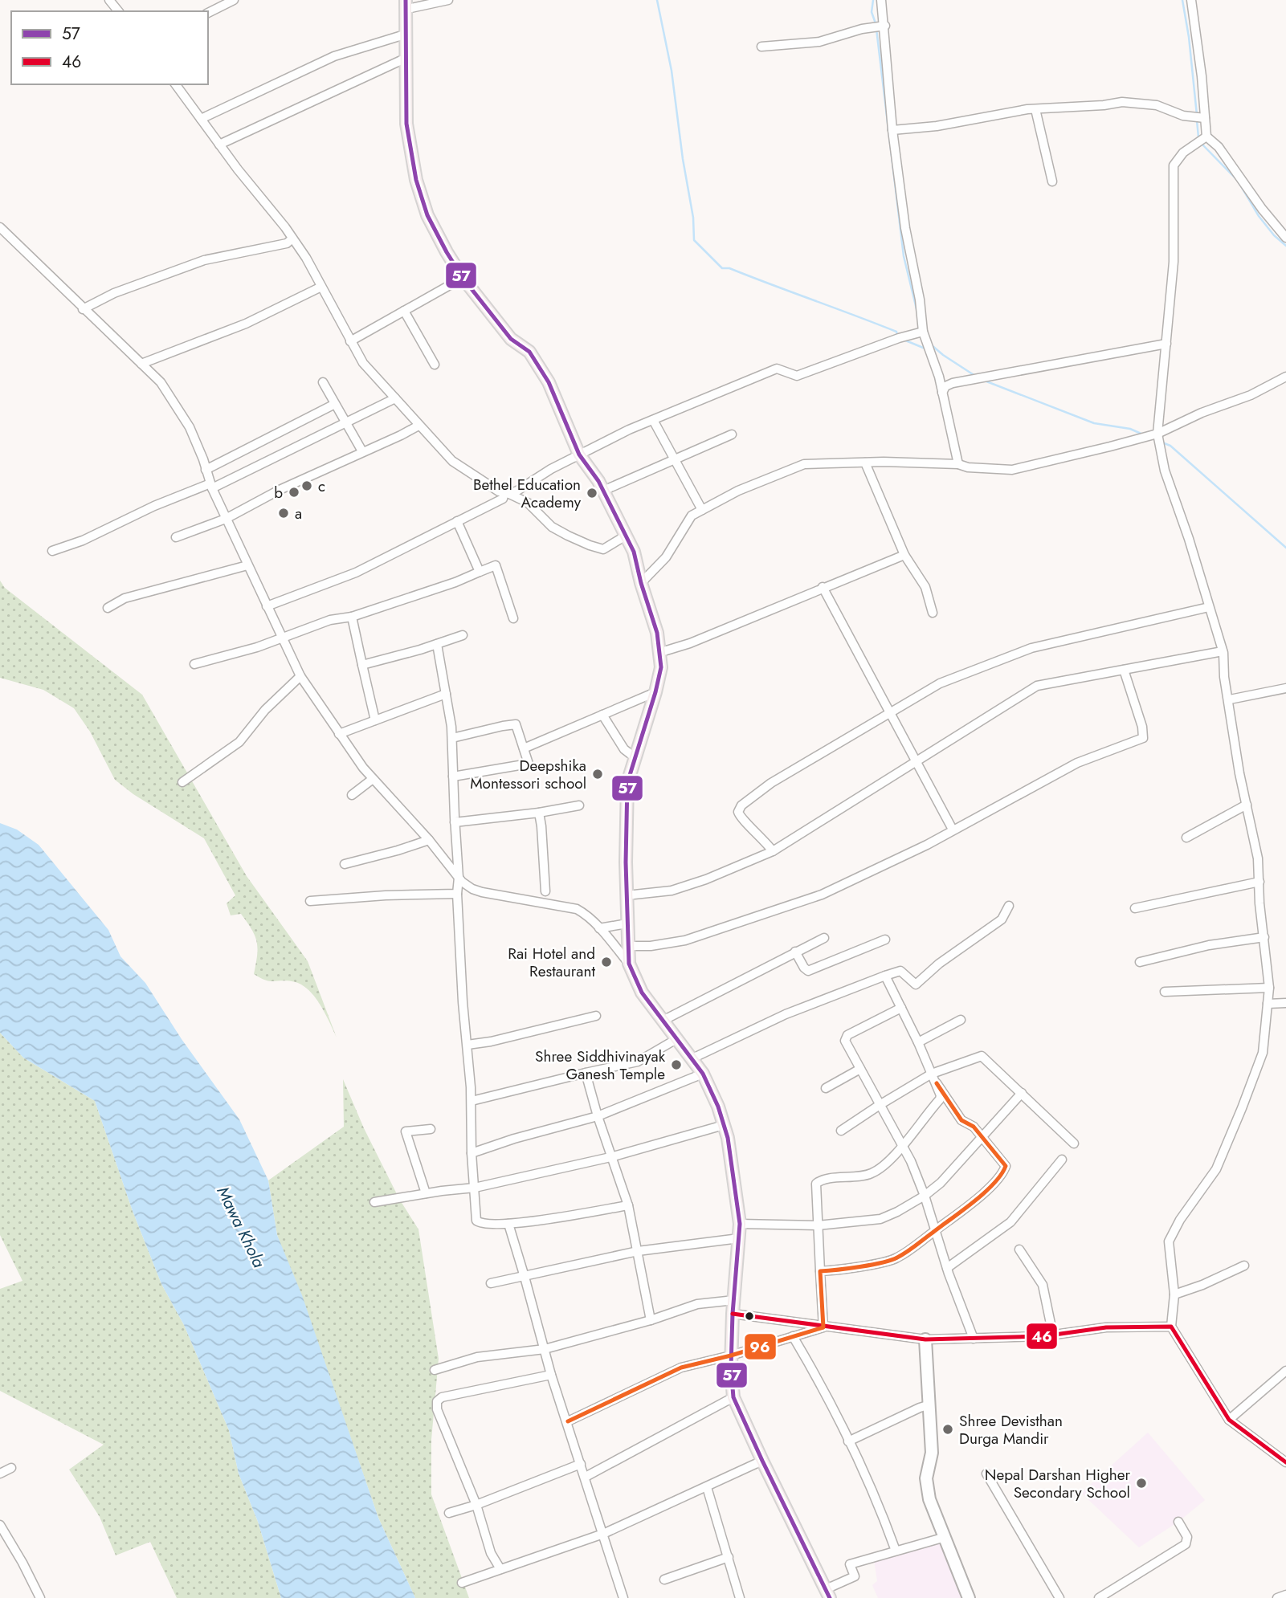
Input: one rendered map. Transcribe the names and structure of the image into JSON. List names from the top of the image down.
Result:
{
  "water": ["Mawa Khola"],
  "places": [
    "c",
    "b",
    "Bethel Education Academy",
    "a",
    "Deepshika Montessori school",
    "Rai Hotel and Restaurant",
    "Shree Siddhivinayak Ganesh Temple",
    "Shree Devisthan Durga Mandir",
    "Nepal Darshan Higher Secondary School"
  ],
  "lines": ["transit line 57", "transit line 96", "transit line 46"],
  "legend": ["57", "46"]
}
